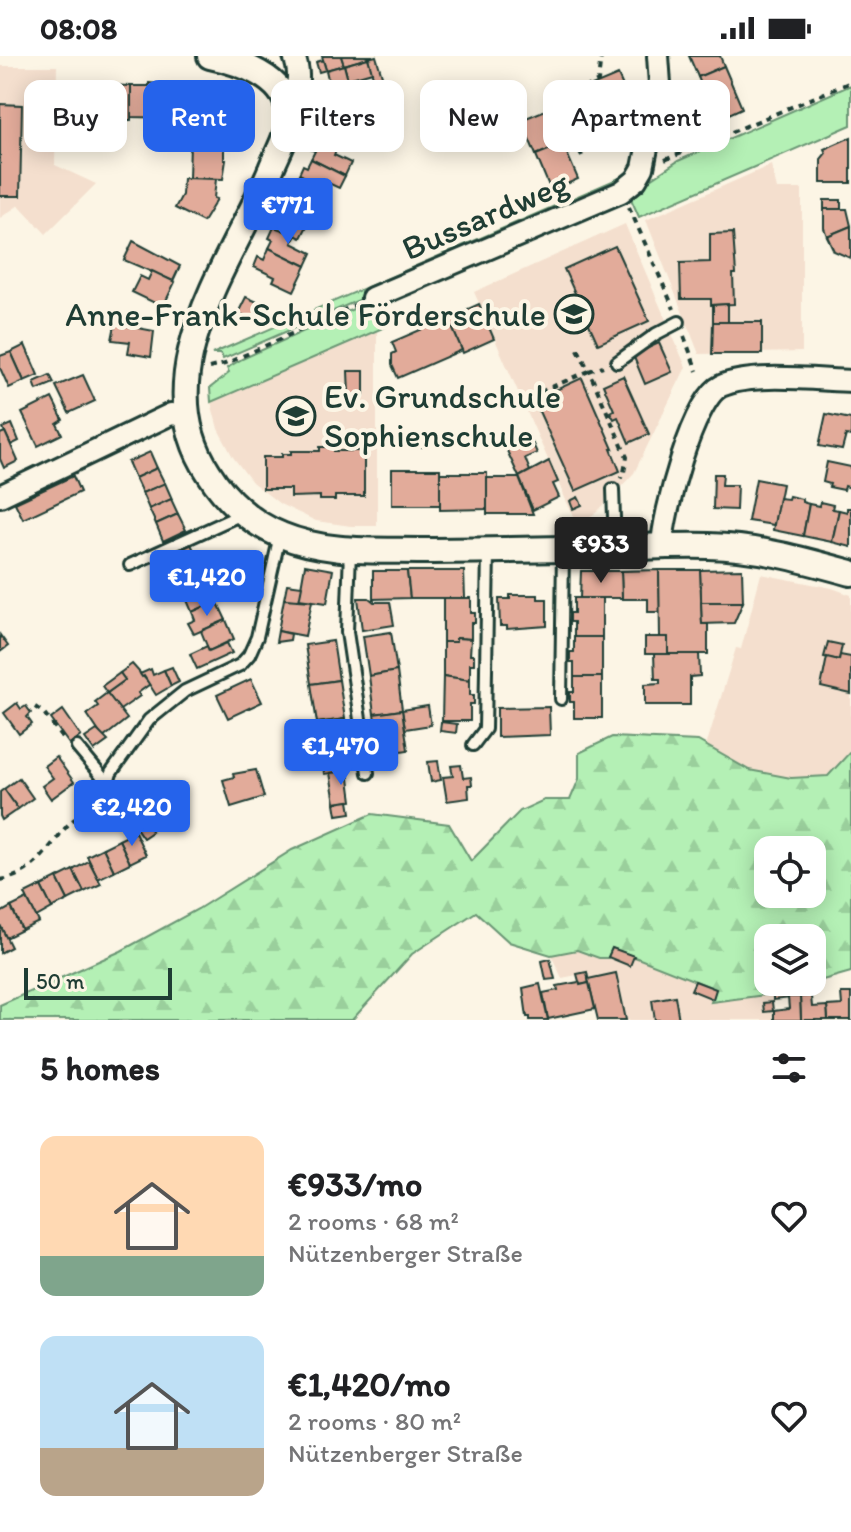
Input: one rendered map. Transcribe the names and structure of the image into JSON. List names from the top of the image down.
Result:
{
  "streets": {
    "street": ["Bussardweg"]
  },
  "places": {
    "school or university": ["Anne-Frank-Schule Förderschule", "Ev. Grundschule Sophienschule"]
  },
  "scale_bar": "50 m",
  "page": {
    "status": "08:08",
    "chip": [
      "Buy",
      "Rent",
      "Filters",
      "New",
      "Apartment"
    ],
    "price": [
      "€771",
      "€933",
      "€1,420",
      "€1,470",
      "€2,420"
    ],
    "scale": "50 m",
    "heading": "5 homes",
    "list": [
      {
        "name": "€933/mo",
        "note": "2 rooms · 68 m² · Nützenberger Straße"
      },
      {
        "name": "€1,420/mo",
        "note": "2 rooms · 80 m² · Nützenberger Straße"
      }
    ]
  }
}
